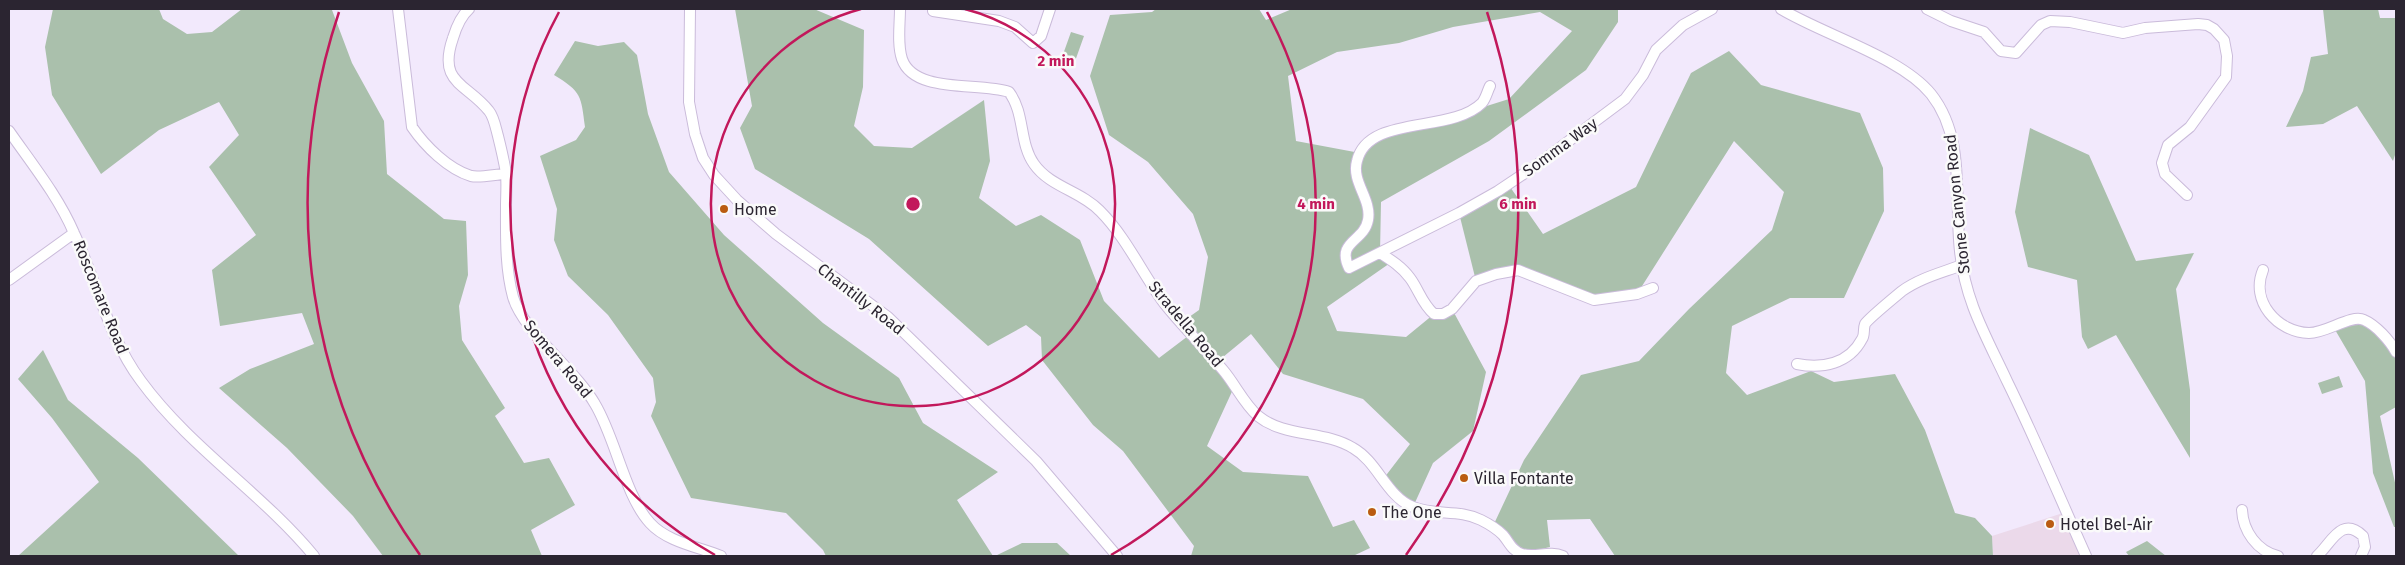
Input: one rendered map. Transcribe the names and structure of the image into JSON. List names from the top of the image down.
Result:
{
  "streets": {
    "street": [
      "Somma Way",
      "Stone Canyon Road",
      "Roscomare Road",
      "Chantilly Road",
      "Stradella Road",
      "Somera Road"
    ]
  },
  "places": [
    "Home",
    "Villa Fontante",
    "The One",
    "Hotel Bel-Air"
  ],
  "rings": ["2 min", "4 min", "6 min"]
}
